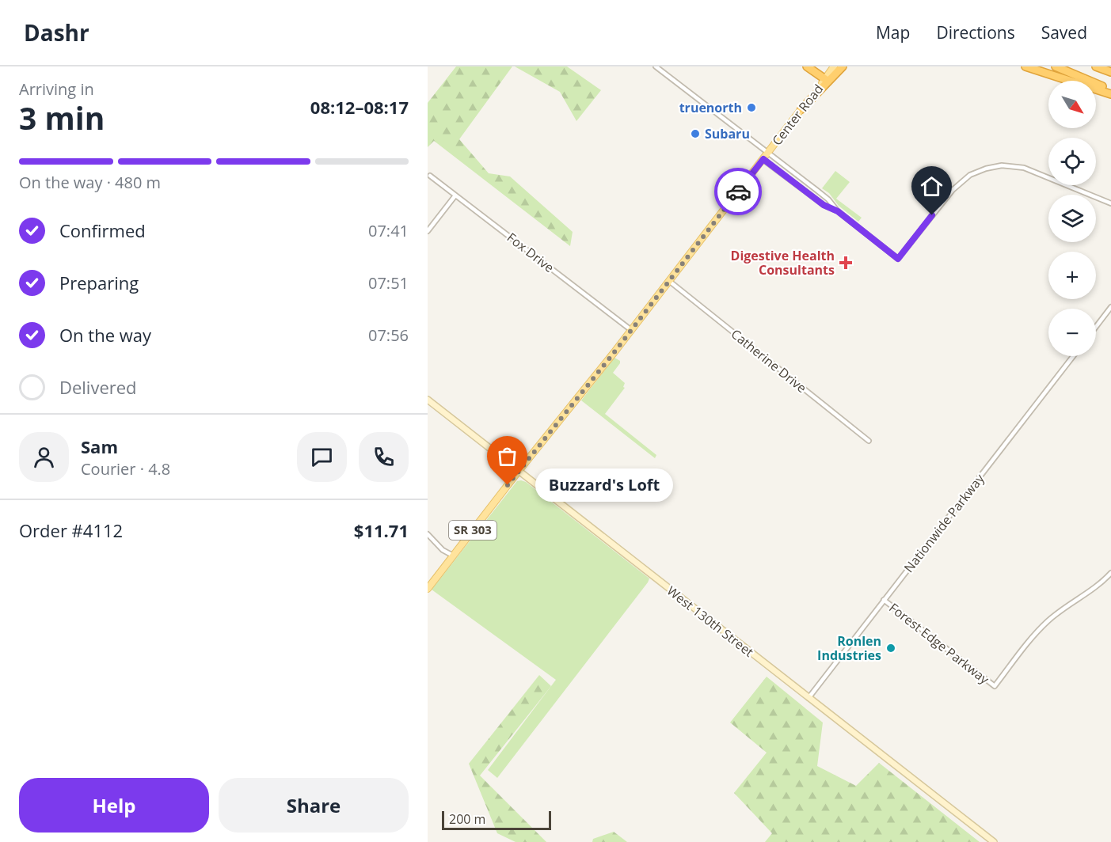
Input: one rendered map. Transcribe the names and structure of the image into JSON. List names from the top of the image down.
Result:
{
  "streets": {
    "main road": ["Center Road", "SR 303", "West 130th Street"],
    "street": [
      "Fox Drive",
      "Catherine Drive",
      "Nationwide Parkway",
      "Forest Edge Parkway"
    ]
  },
  "crossings": [
    ["Center Road", "Fox Drive"],
    ["Center Road", "Catherine Drive"],
    ["Center Road", "West 130th Street"],
    ["Nationwide Parkway", "West 130th Street"],
    ["Nationwide Parkway", "Forest Edge Parkway"]
  ],
  "places": {
    "other": [
      "truenorth",
      "Subaru",
      "Buzzard's Loft",
      "Ronlen Industries"
    ],
    "health": ["Digestive Health Consultants"]
  },
  "scale_bar": "200 m",
  "north": "bottom right",
  "page": {
    "header": "Dashr",
    "nav": ["Map", "Directions", "Saved"],
    "heading": ["3 min", "Arriving in", "08:12–08:17"],
    "panel": [
      "Sam",
      "Courier · 4.8",
      "Order #4112",
      "$11.71"
    ],
    "map_buttons": ["+", "−"],
    "bar": "On the way · 480 m",
    "list": [
      ["Confirmed", "07:41"],
      ["Preparing", "07:51"],
      ["On the way", "07:56"],
      "Delivered"
    ],
    "bubble": "Buzzard's Loft",
    "buttons": ["Help", "Share"],
    "scale": "200 m"
  }
}
